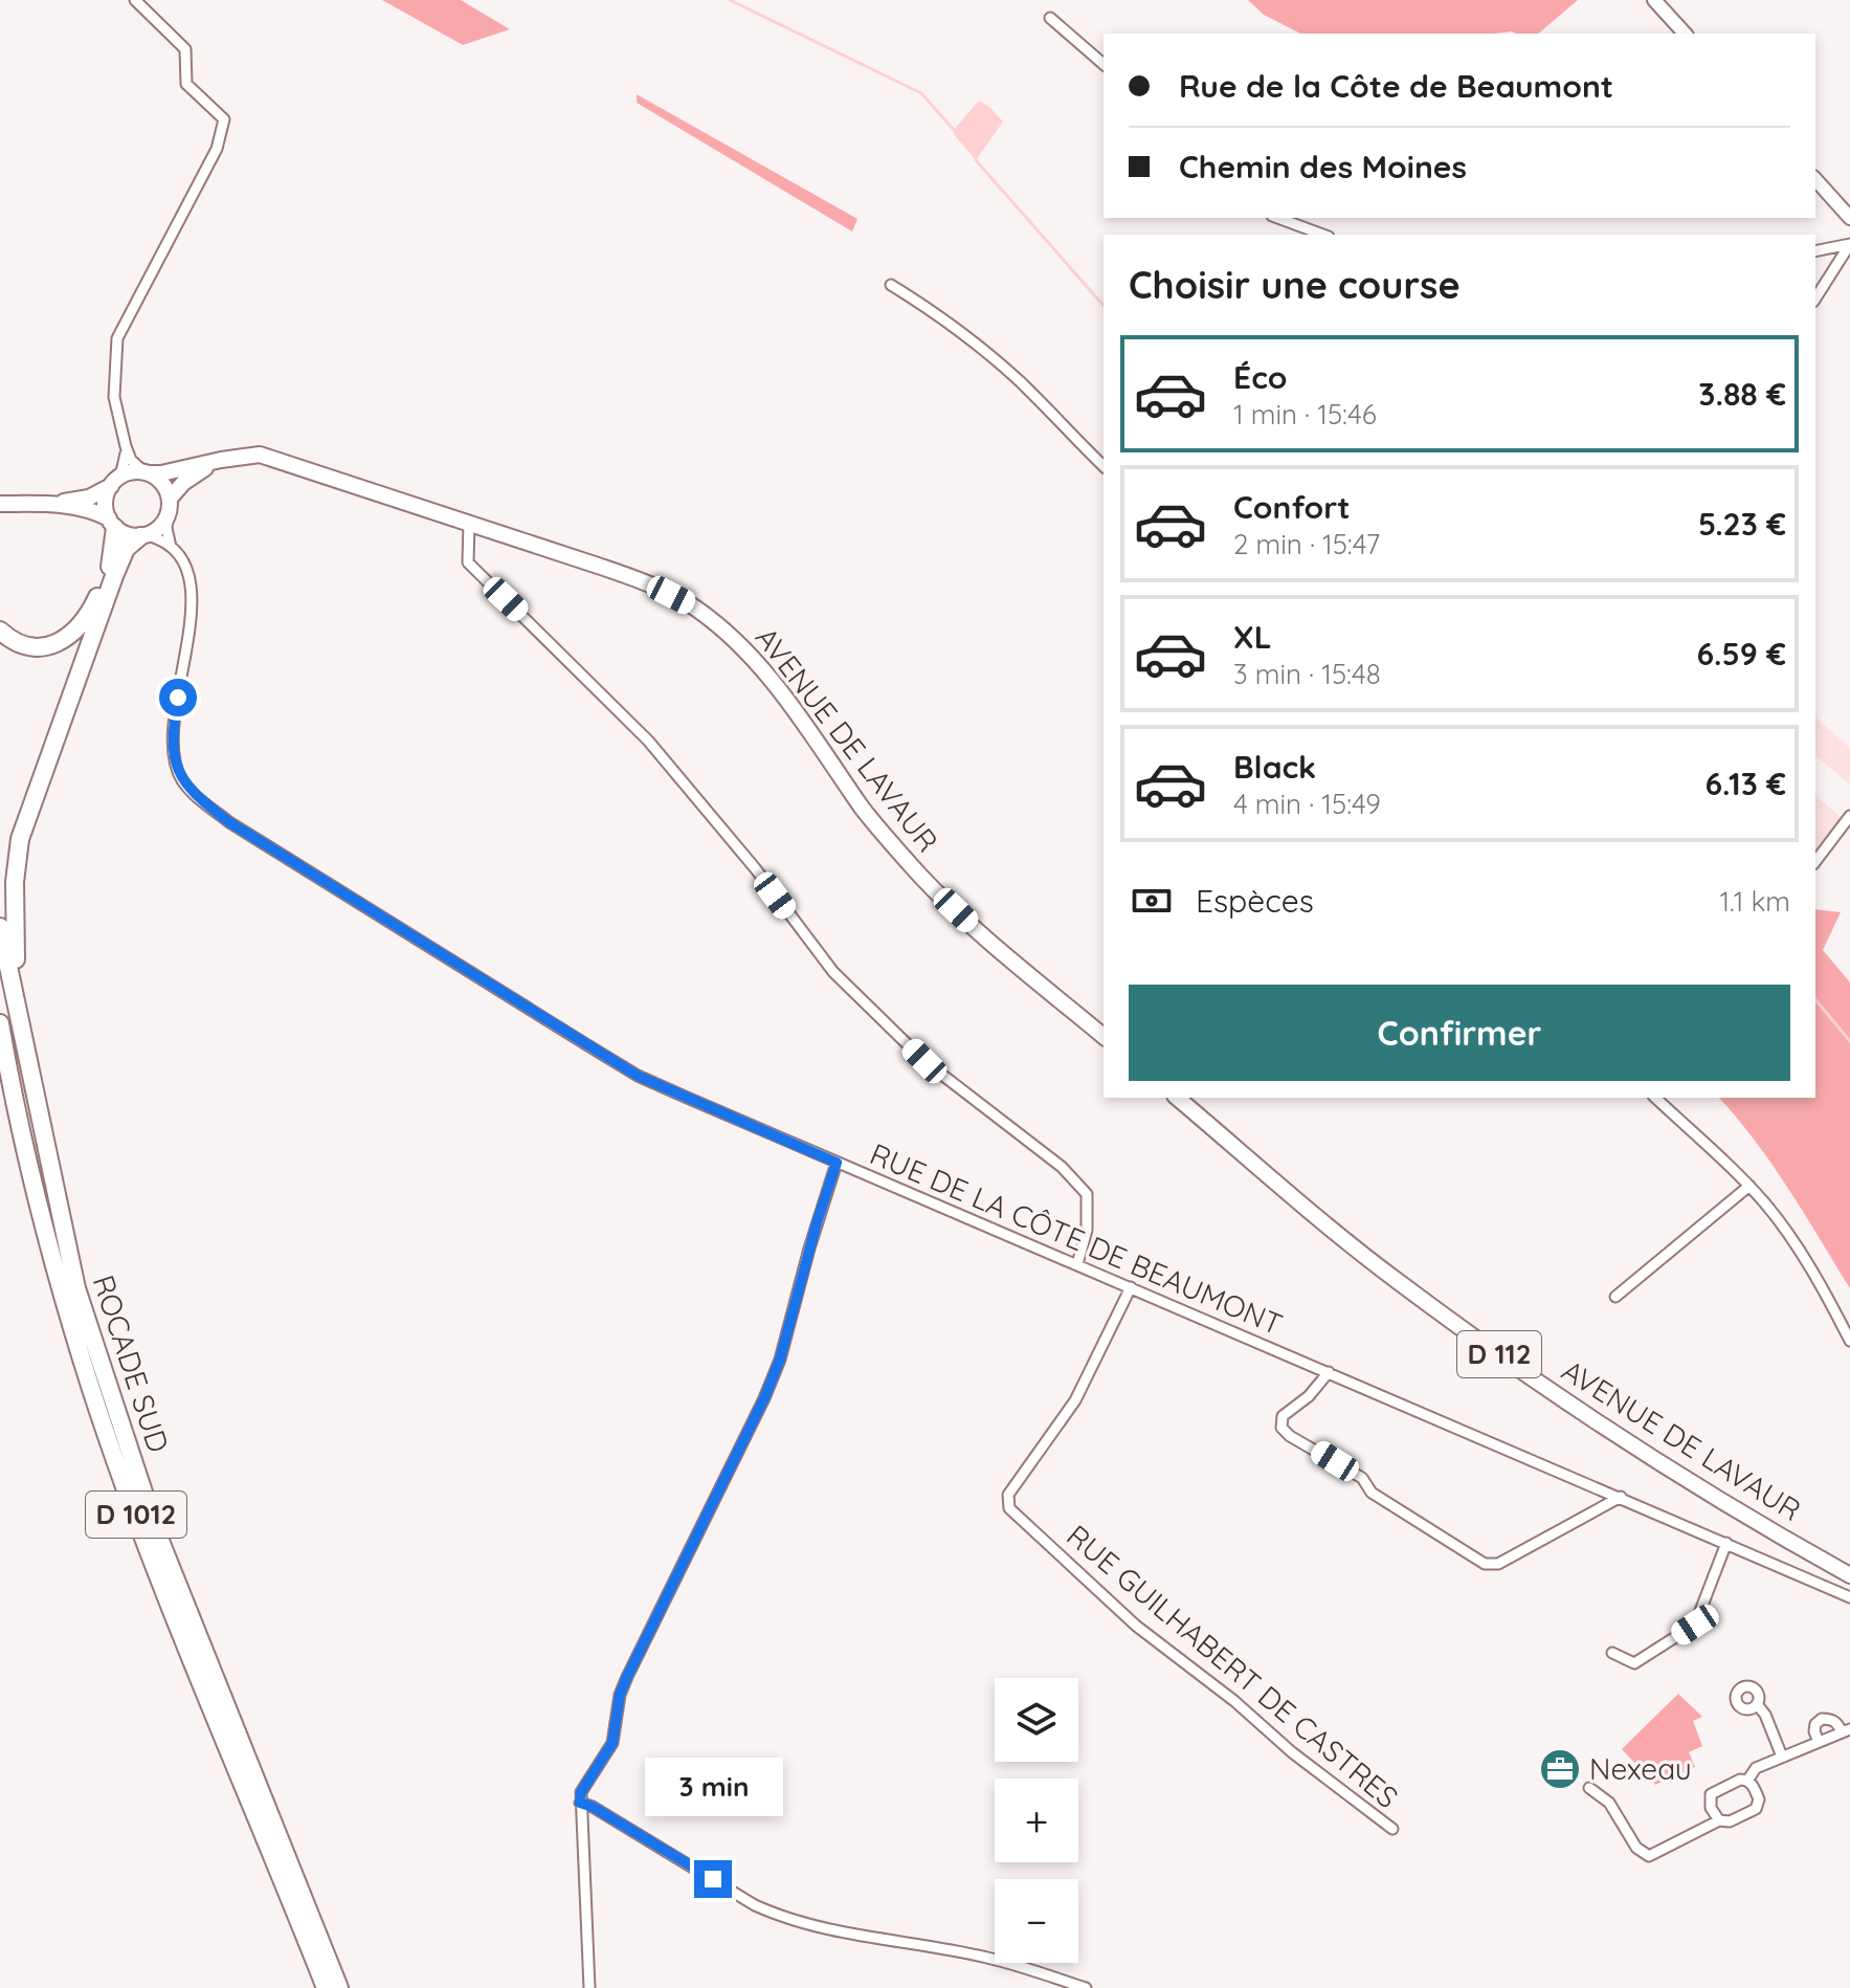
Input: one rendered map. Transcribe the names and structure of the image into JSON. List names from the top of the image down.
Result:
{
  "streets": {
    "highway": ["ROCADE SUD", "D 1012"],
    "main road": ["AVENUE DE LAVAUR", "D 112"],
    "street": ["RUE DE LA CÔTE DE BEAUMONT", "RUE GUILHABERT DE CASTRES"]
  },
  "crossings": [
    ["AVENUE DE LAVAUR", "RUE DE LA CÔTE DE BEAUMONT"],
    ["RUE DE LA CÔTE DE BEAUMONT", "RUE GUILHABERT DE CASTRES"]
  ],
  "places": {
    "office": ["Nexeau"]
  },
  "page": {
    "banner": ["Rue de la Côte de Beaumont", "Chemin des Moines"],
    "heading": "Choisir une course",
    "list": [
      {
        "name": "Éco",
        "note": "1 min · 15:46",
        "value": "3.88 €"
      },
      {
        "name": "Confort",
        "note": "2 min · 15:47",
        "value": "5.23 €"
      },
      {
        "name": "XL",
        "note": "3 min · 15:48",
        "value": "6.59 €"
      },
      {
        "name": "Black",
        "note": "4 min · 15:49",
        "value": "6.13 €"
      }
    ],
    "pay": ["Espèces", "1.1 km"],
    "buttons": "Confirmer",
    "map_buttons": ["+", "−"],
    "bubble": "3 min"
  }
}
